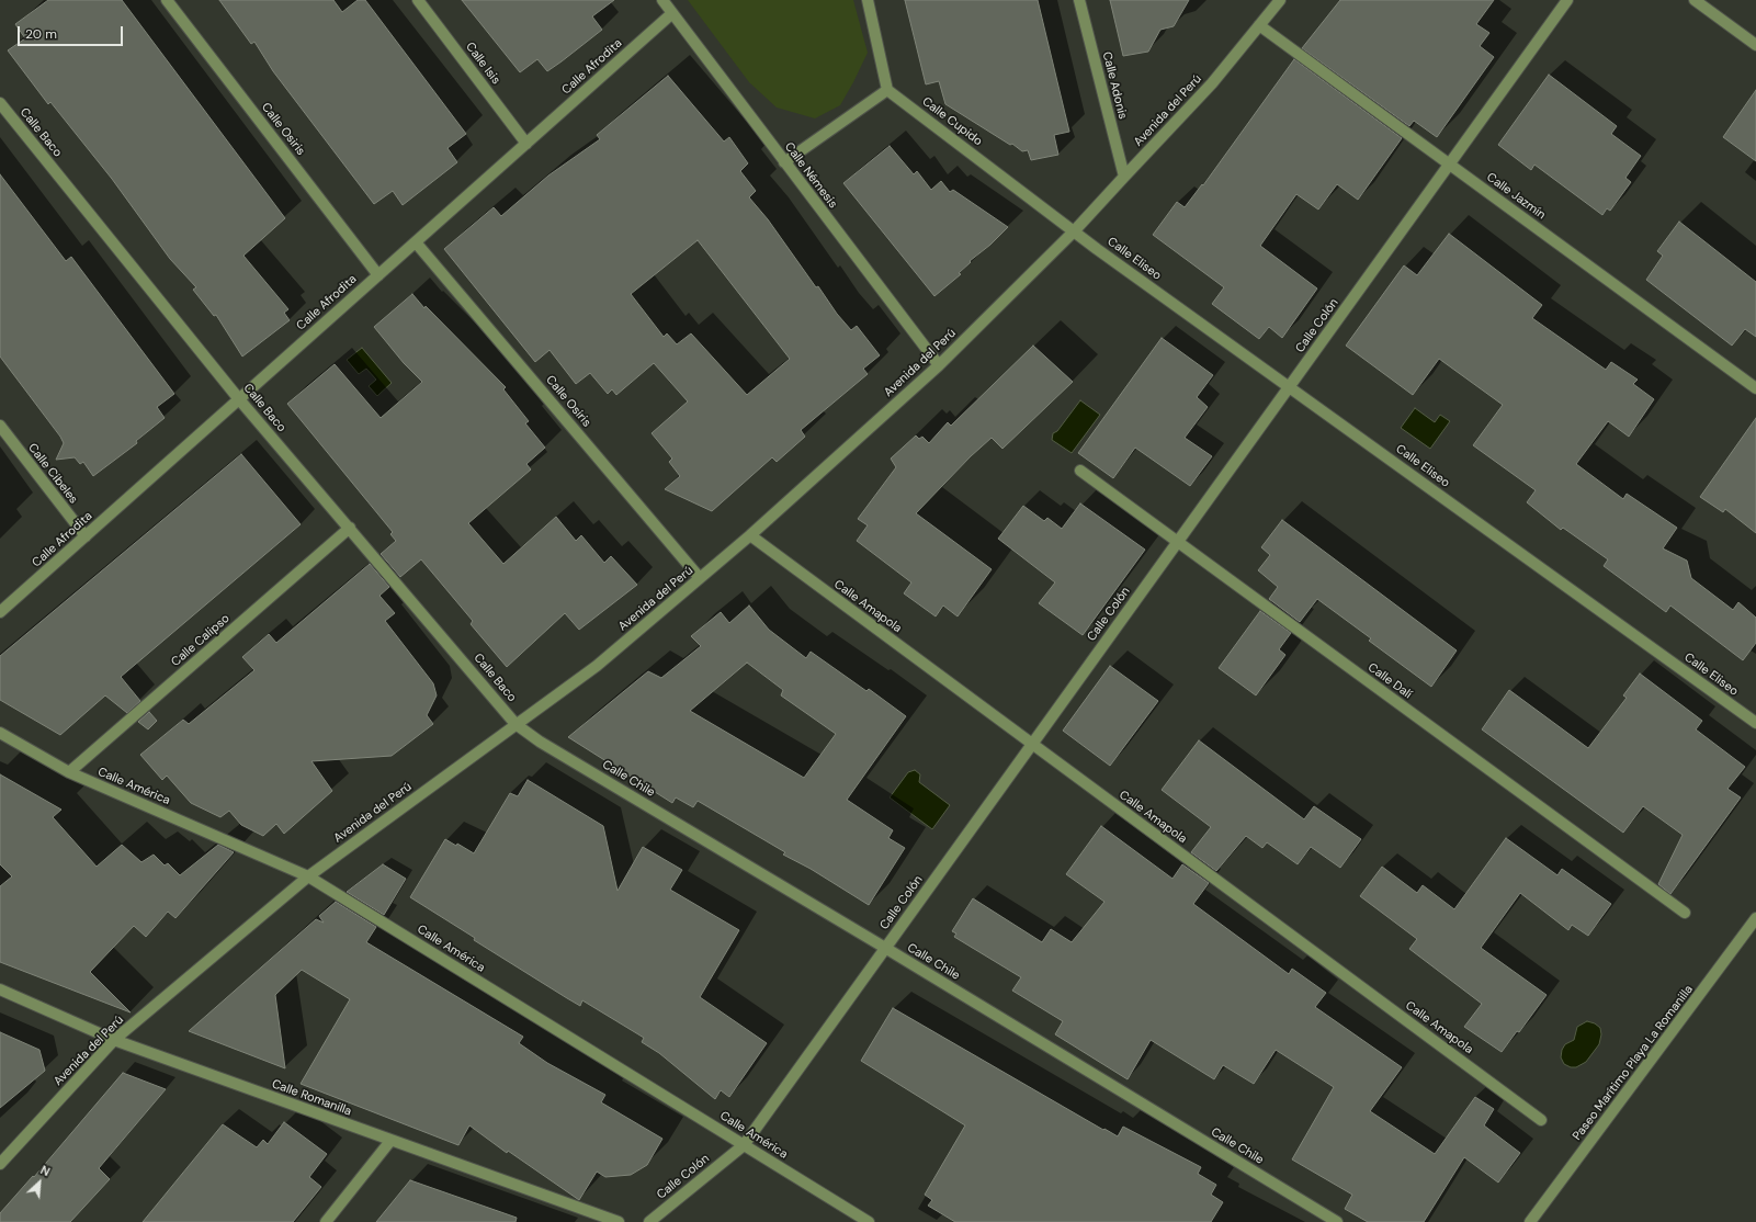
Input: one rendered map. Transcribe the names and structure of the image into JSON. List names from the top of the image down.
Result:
{
  "streets": {
    "street": [
      "Calle Isis",
      "Calle Afrodita",
      "Calle Adonis",
      "Avenida del Perú",
      "Calle Cupido",
      "Calle Osiris",
      "Calle Baco",
      "Calle Némesis",
      "Calle Jazmín",
      "Calle Eliseo",
      "Calle Colón",
      "Calle Cibeles",
      "Calle Amapola",
      "Calle Calipso",
      "Calle Dalí",
      "Calle Chile",
      "Calle América",
      "Paseo Marítimo Playa La Romanilla",
      "Calle Romanilla"
    ]
  },
  "crossings": [
    ["Calle Isis", "Calle Afrodita"],
    ["Calle Afrodita", "Calle Osiris"],
    ["Calle Afrodita", "Calle Baco"],
    ["Calle Afrodita", "Calle Némesis"],
    ["Calle Afrodita", "Calle Cibeles"],
    ["Calle Adonis", "Avenida del Perú"],
    ["Avenida del Perú", "Calle Cupido"],
    ["Avenida del Perú", "Calle Osiris"],
    ["Avenida del Perú", "Calle Baco"],
    ["Avenida del Perú", "Calle Némesis"],
    ["Avenida del Perú", "Calle Jazmín"],
    ["Avenida del Perú", "Calle Eliseo"],
    ["Avenida del Perú", "Calle Amapola"],
    ["Avenida del Perú", "Calle Chile"],
    ["Avenida del Perú", "Calle América"],
    ["Avenida del Perú", "Calle Romanilla"],
    ["Calle Cupido", "Calle Eliseo"],
    ["Calle Baco", "Calle Calipso"],
    ["Calle Baco", "Calle Chile"],
    ["Calle Jazmín", "Calle Colón"],
    ["Calle Eliseo", "Calle Colón"],
    ["Calle Colón", "Calle Amapola"],
    ["Calle Colón", "Calle Dalí"],
    ["Calle Colón", "Calle Chile"],
    ["Calle Colón", "Calle América"],
    ["Calle Calipso", "Calle América"]
  ],
  "scale_bar": "20 m",
  "north": "top right"
}
